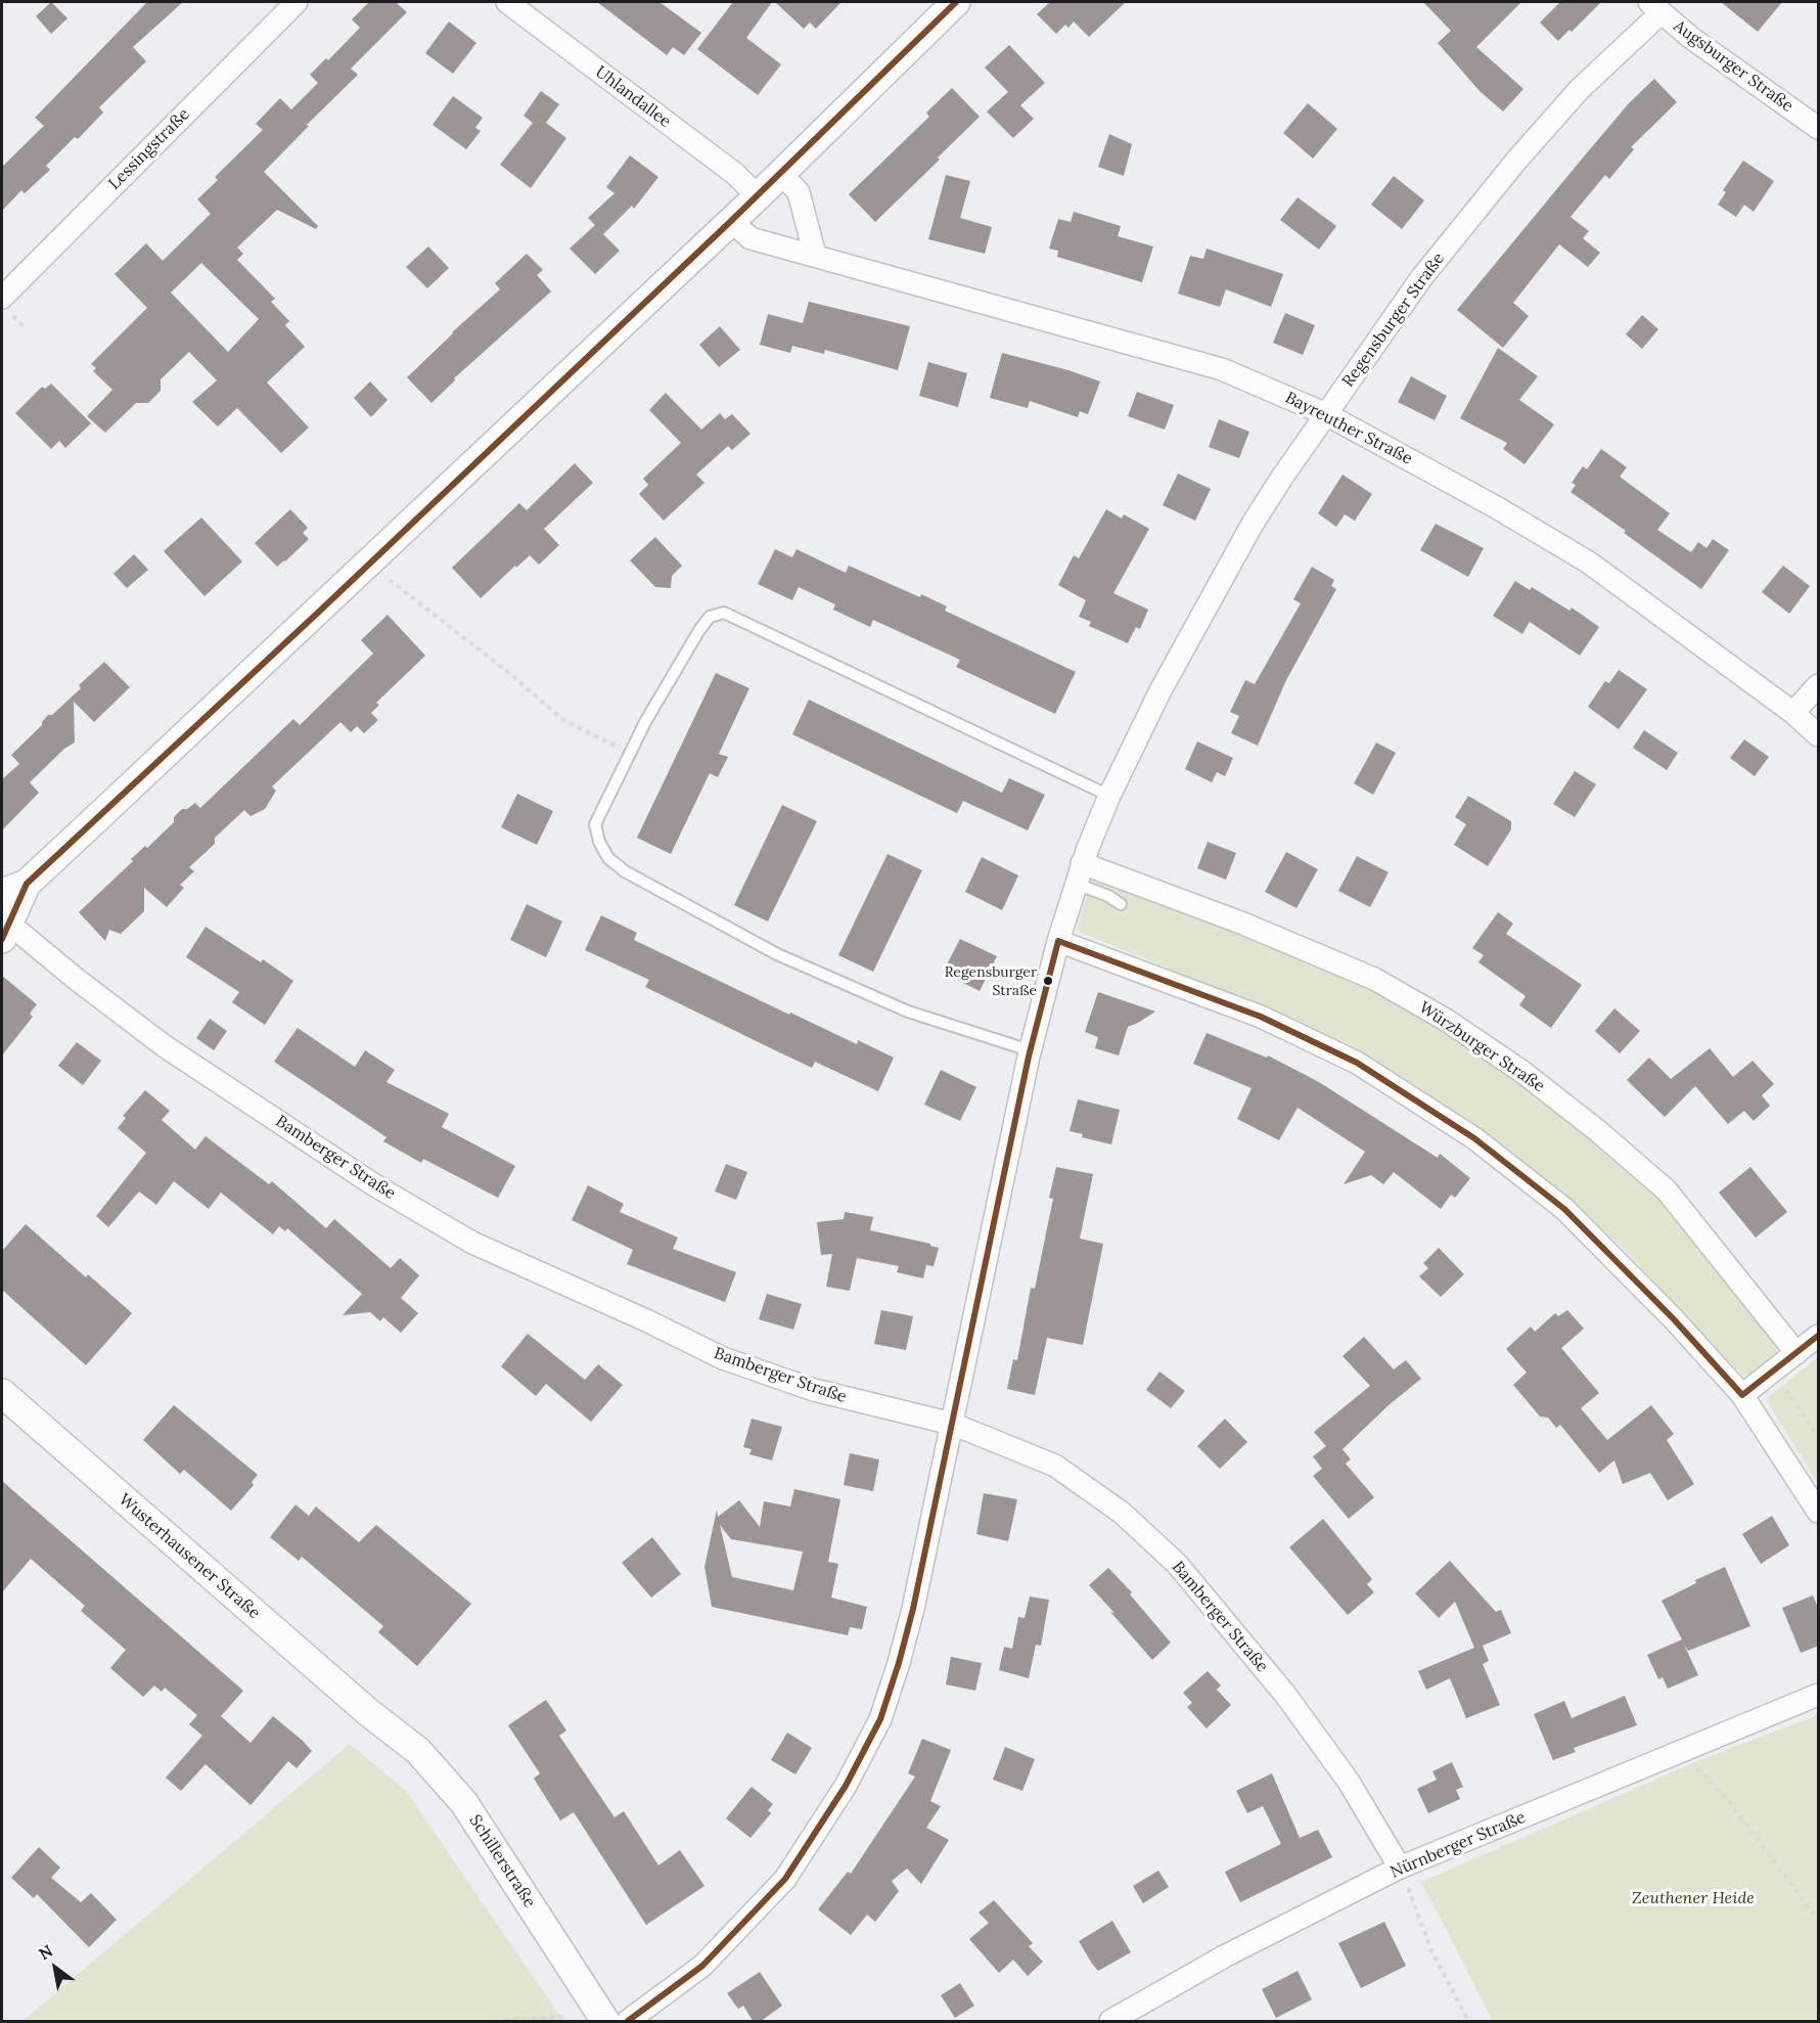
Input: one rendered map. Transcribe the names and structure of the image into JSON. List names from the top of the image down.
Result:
{
  "streets": {
    "street": [
      "Augsburger Straße",
      "Uhlandallee",
      "Lessingstraße",
      "Regensburger Straße",
      "Bayreuther Straße",
      "Würzburger Straße",
      "Bamberger Straße",
      "Wusterhausener Straße",
      "Nürnberger Straße",
      "Schillerstraße"
    ]
  },
  "crossings": [
    ["Augsburger Straße", "Regensburger Straße"],
    ["Regensburger Straße", "Bayreuther Straße"],
    ["Regensburger Straße", "Würzburger Straße"],
    ["Regensburger Straße", "Bamberger Straße"],
    ["Bamberger Straße", "Nürnberger Straße"],
    ["Wusterhausener Straße", "Schillerstraße"]
  ],
  "parks": ["Zeuthener Heide"],
  "places": ["Regensburger Straße"],
  "north": "top left"
}
